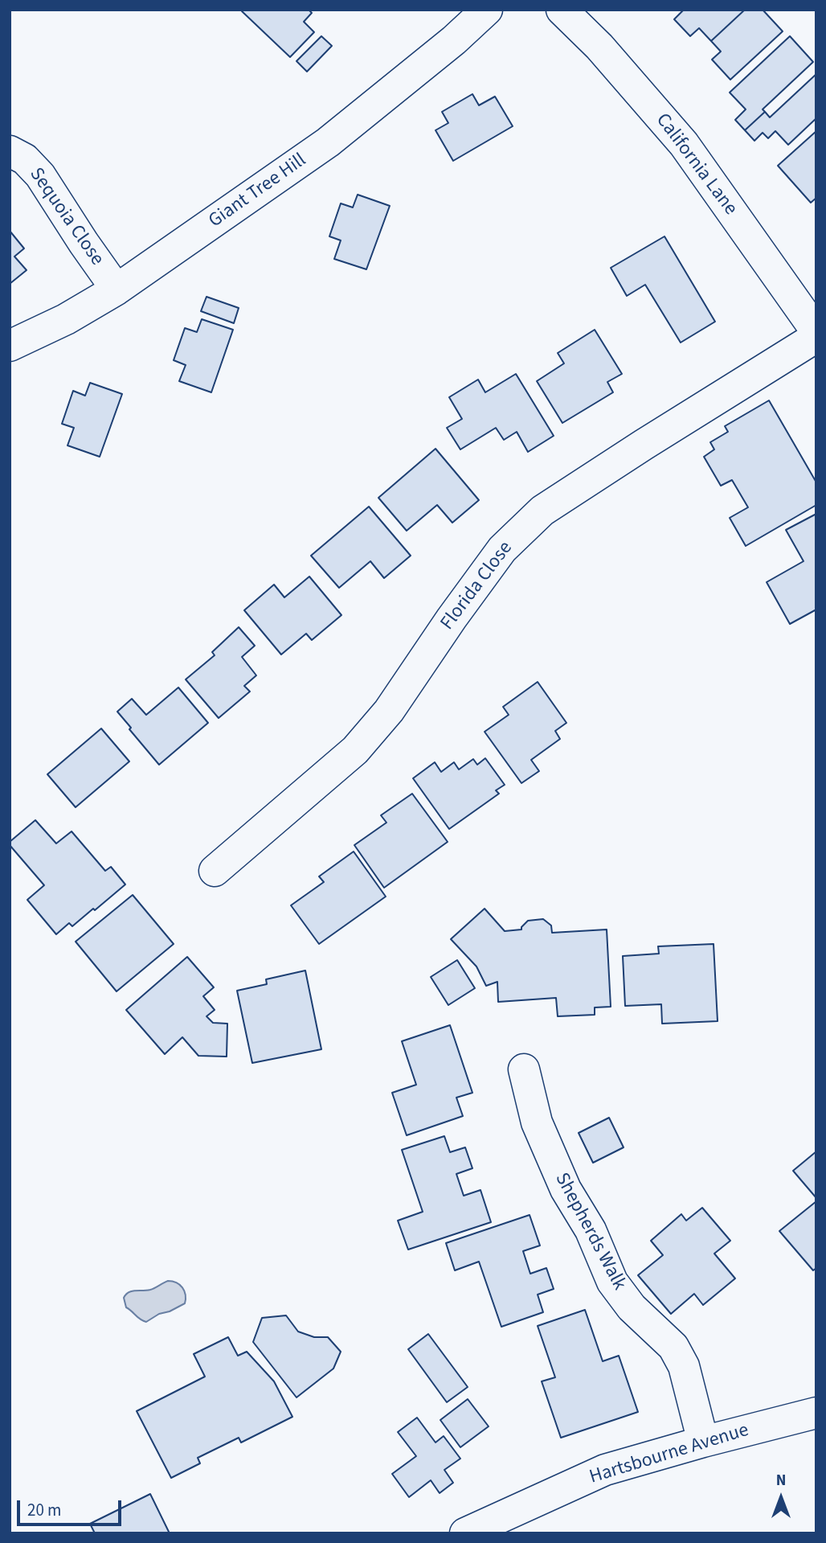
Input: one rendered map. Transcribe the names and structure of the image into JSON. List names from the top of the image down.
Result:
{
  "streets": {
    "street": [
      "California Lane",
      "Giant Tree Hill",
      "Sequoia Close",
      "Florida Close",
      "Shepherds Walk",
      "Hartsbourne Avenue"
    ]
  },
  "crossings": [
    ["Giant Tree Hill", "Sequoia Close"],
    ["Shepherds Walk", "Hartsbourne Avenue"]
  ],
  "scale_bar": "20 m",
  "north": "top"
}
